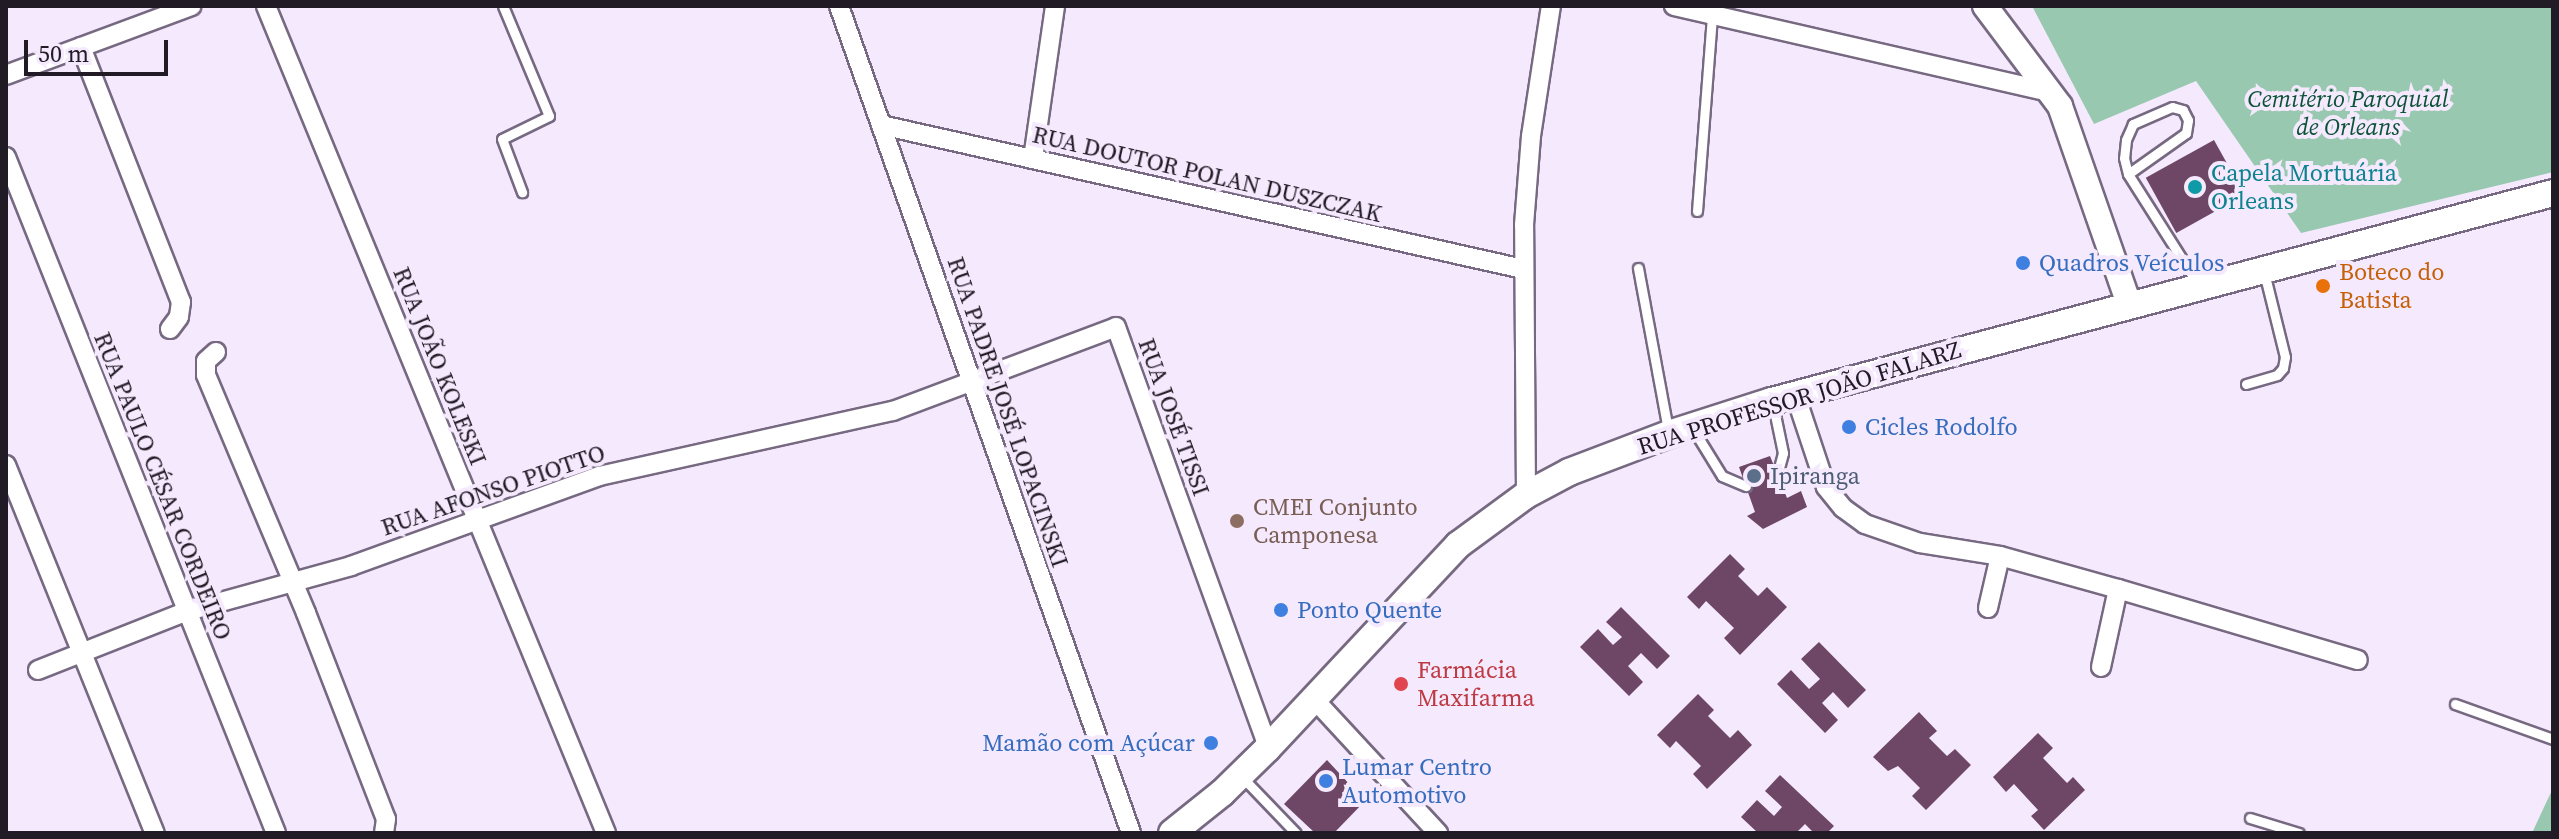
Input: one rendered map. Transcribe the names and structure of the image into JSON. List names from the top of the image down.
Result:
{
  "streets": {
    "main road": ["RUA PROFESSOR JOÃO FALARZ"],
    "street": [
      "RUA DOUTOR POLAN DUSZCZAK",
      "RUA JOÃO KOLESKI",
      "RUA PADRE JOSÉ LOPACINSKI",
      "RUA JOSÉ TISSI",
      "RUA PAULO CÉSAR CORDEIRO",
      "RUA AFONSO PIOTTO"
    ]
  },
  "crossings": [
    ["RUA DOUTOR POLAN DUSZCZAK", "RUA PADRE JOSÉ LOPACINSKI"],
    ["RUA JOÃO KOLESKI", "RUA AFONSO PIOTTO"],
    ["RUA PROFESSOR JOÃO FALARZ", "RUA JOSÉ TISSI"],
    ["RUA PADRE JOSÉ LOPACINSKI", "RUA AFONSO PIOTTO"],
    ["RUA JOSÉ TISSI", "RUA AFONSO PIOTTO"],
    ["RUA PAULO CÉSAR CORDEIRO", "RUA AFONSO PIOTTO"]
  ],
  "parks": ["Cemitério Paroquial de Orleans"],
  "places": [
    "Capela Mortuária Orleans",
    "Quadros Veículos",
    "Boteco do Batista",
    "Cicles Rodolfo",
    "Ipiranga",
    "CMEI Conjunto Camponesa",
    "Ponto Quente",
    "Farmácia Maxifarma",
    "Mamão com Açúcar",
    "Lumar Centro Automotivo"
  ],
  "scale_bar": "50 m"
}
